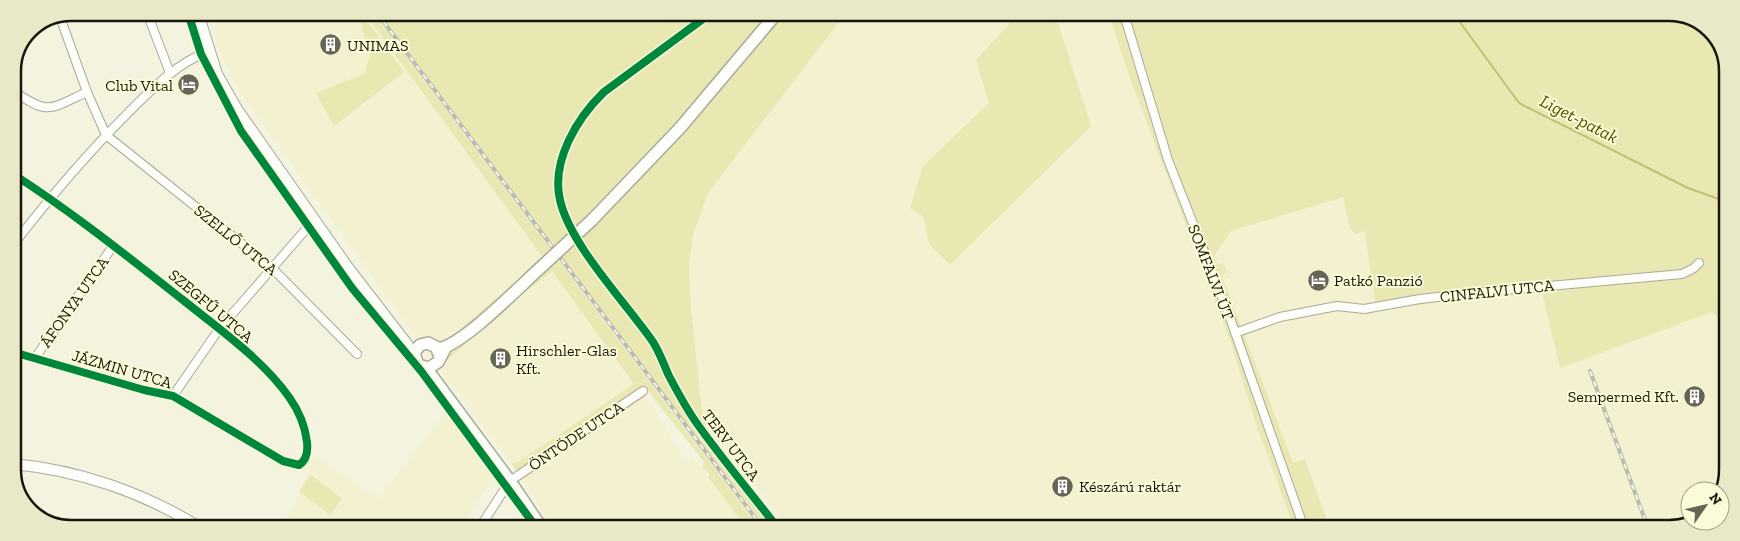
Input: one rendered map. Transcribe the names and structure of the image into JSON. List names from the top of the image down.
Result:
{
  "streets": {
    "street": [
      "SZELLŐ UTCA",
      "SOMFALVI ÚT",
      "CINFALVI UTCA",
      "ÁFONYA UTCA",
      "SZEGFŰ UTCA",
      "JÁZMIN UTCA",
      "ÖNTÖDE UTCA",
      "TERV UTCA"
    ]
  },
  "crossings": [
    ["SOMFALVI ÚT", "CINFALVI UTCA"],
    ["ÁFONYA UTCA", "SZEGFŰ UTCA"],
    ["ÁFONYA UTCA", "JÁZMIN UTCA"],
    ["SZEGFŰ UTCA", "JÁZMIN UTCA"]
  ],
  "water": ["Liget-patak"],
  "places": {
    "building": [
      "UNIMAS",
      "Hirschler-Glas Kft.",
      "Sempermed Kft.",
      "Készárú raktár"
    ],
    "hotel": ["Club Vital", "Patkó Panzió"]
  },
  "north": "top right"
}
